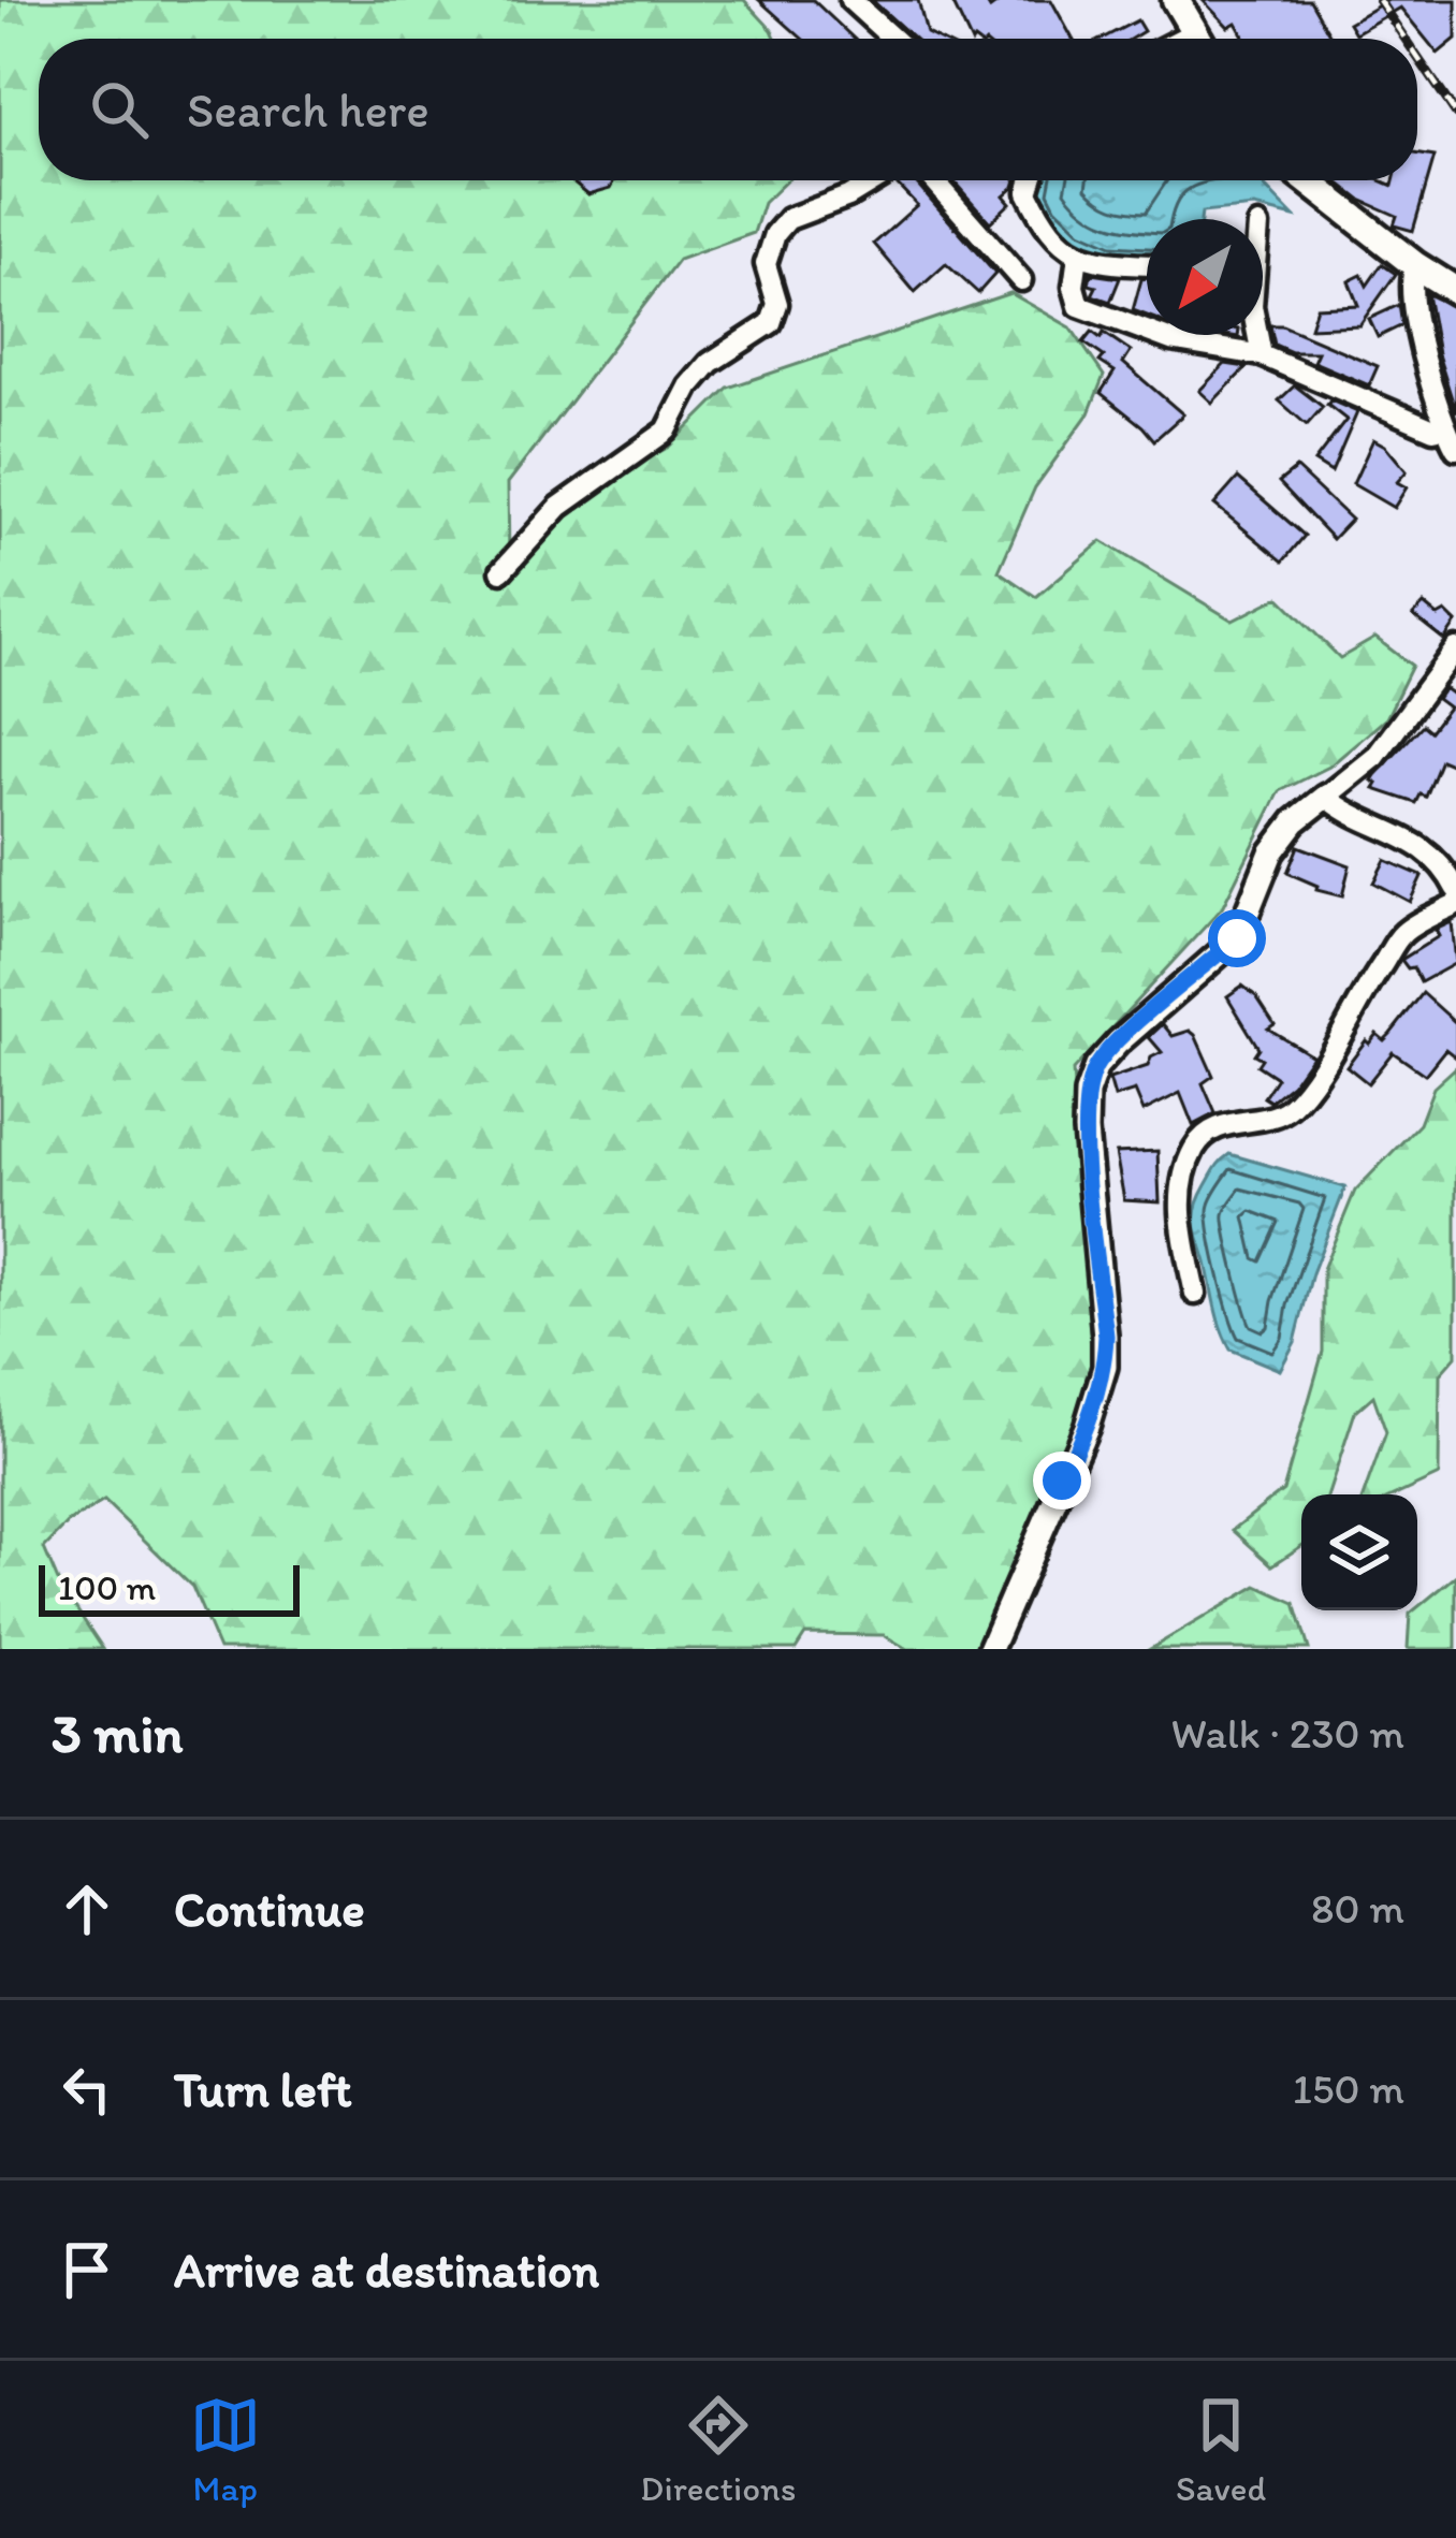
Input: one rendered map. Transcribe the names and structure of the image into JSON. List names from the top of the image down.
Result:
{
  "scale_bar": "100 m",
  "north": "bottom left",
  "page": {
    "search": "Search here",
    "scale": "100 m",
    "heading": ["3 min", "Walk · 230 m"],
    "list": [
      ["Continue", "80 m"],
      ["Turn left", "150 m"],
      "Arrive at destination"
    ],
    "nav": ["Map", "Directions", "Saved"]
  }
}
